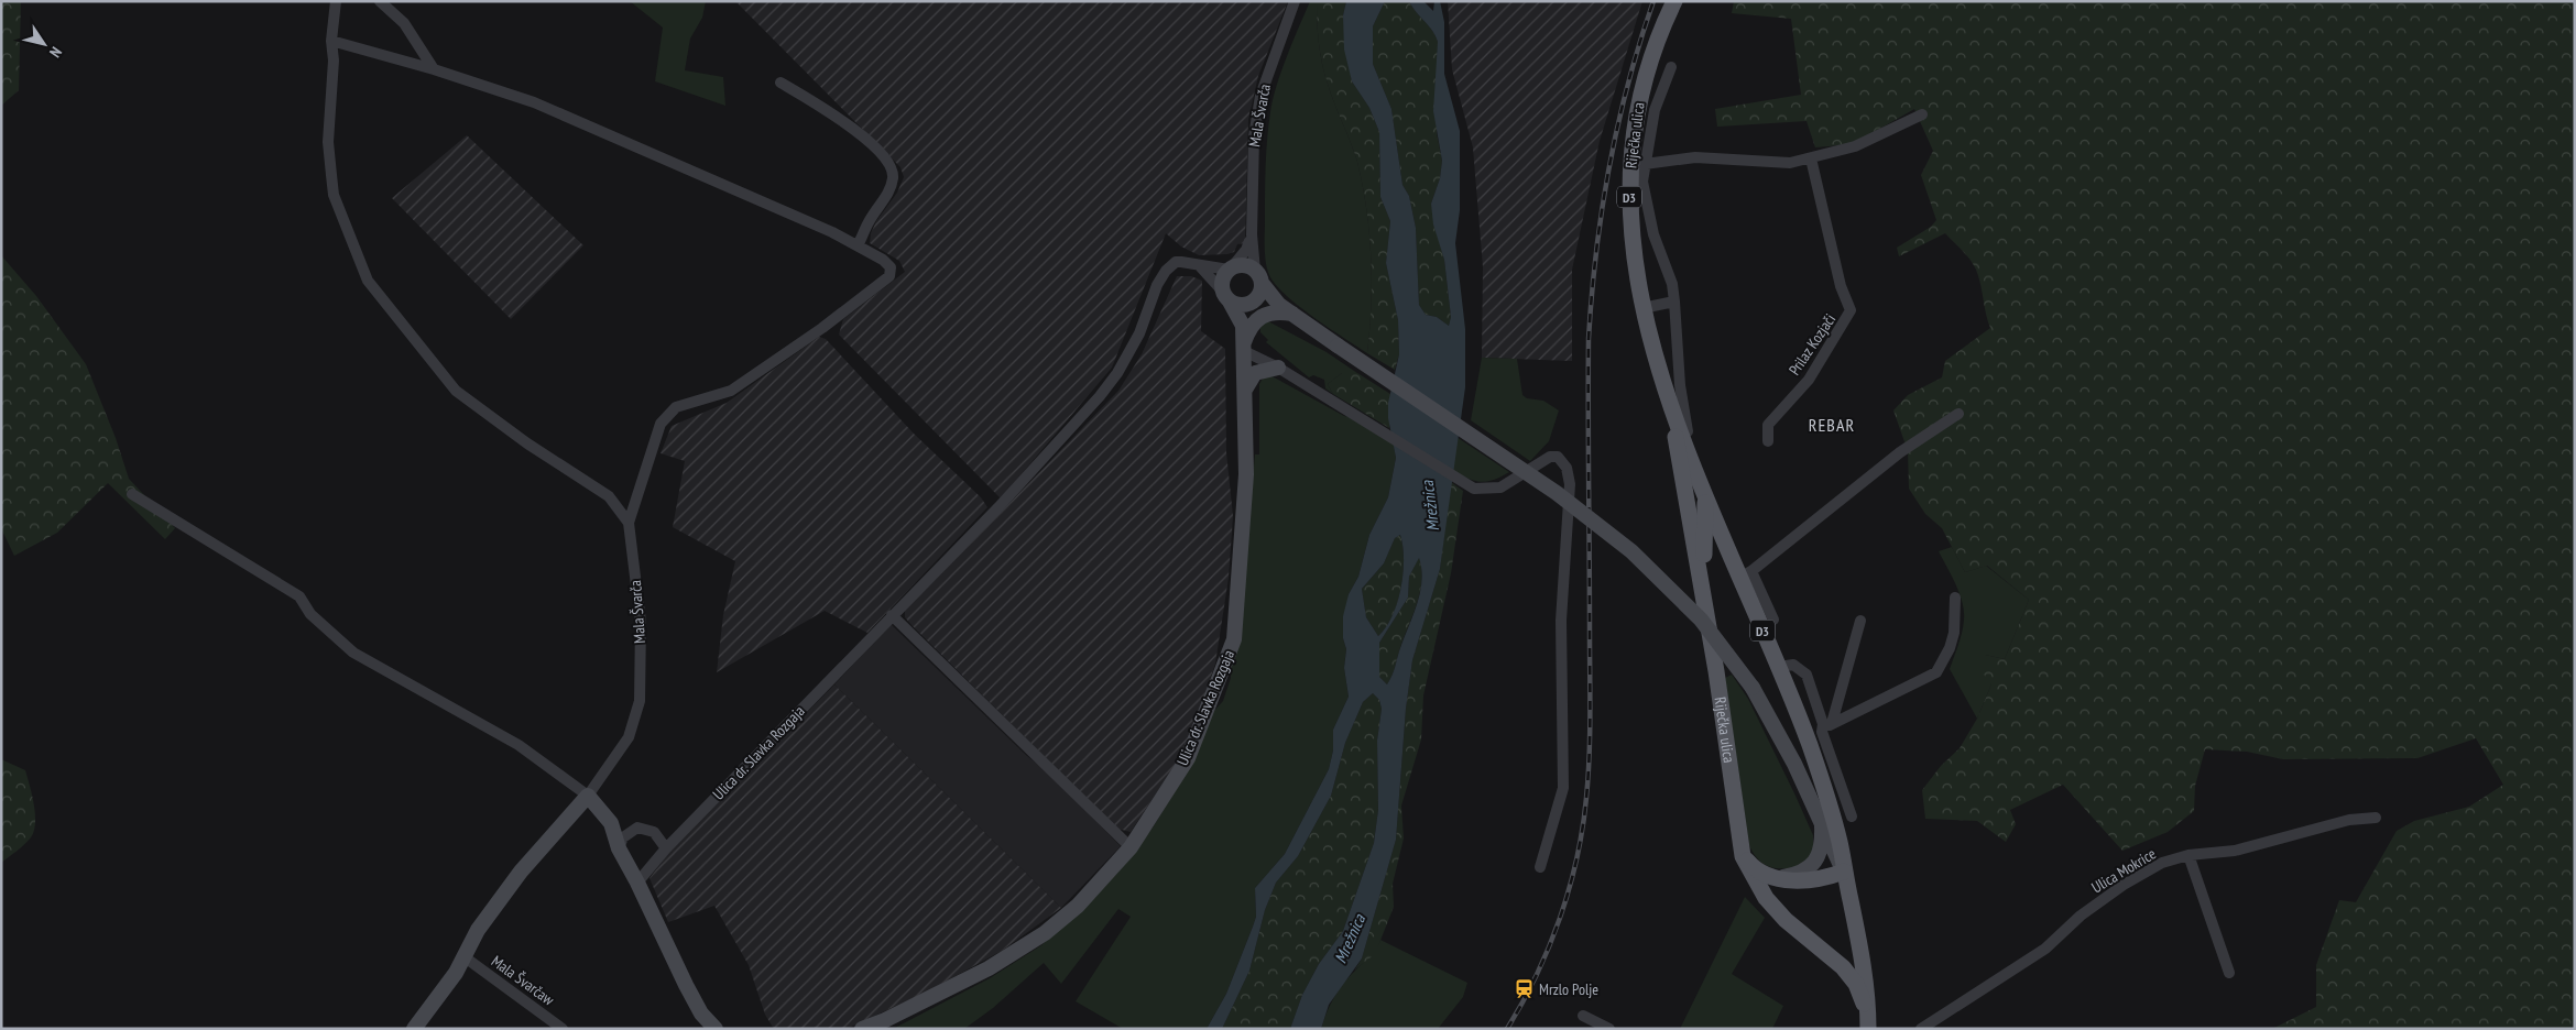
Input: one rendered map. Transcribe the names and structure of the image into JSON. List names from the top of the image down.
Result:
{
  "streets": {
    "main road": ["Riječka ulica", "D3"],
    "street": [
      "Mala Švarča",
      "Prilaz Kozjači",
      "Ulica dr. Slavka Rozgaja",
      "Ulica Mokrice",
      "Mala Švarčaw"
    ]
  },
  "crossings": [
    ["Mala Švarča", "Ulica dr. Slavka Rozgaja"],
    ["Mala Švarča", "Mala Švarčaw"]
  ],
  "districts": ["REBAR"],
  "water": ["Mrežnica"],
  "places": {
    "station": ["Mrzlo Polje"]
  },
  "north": "bottom right"
}
